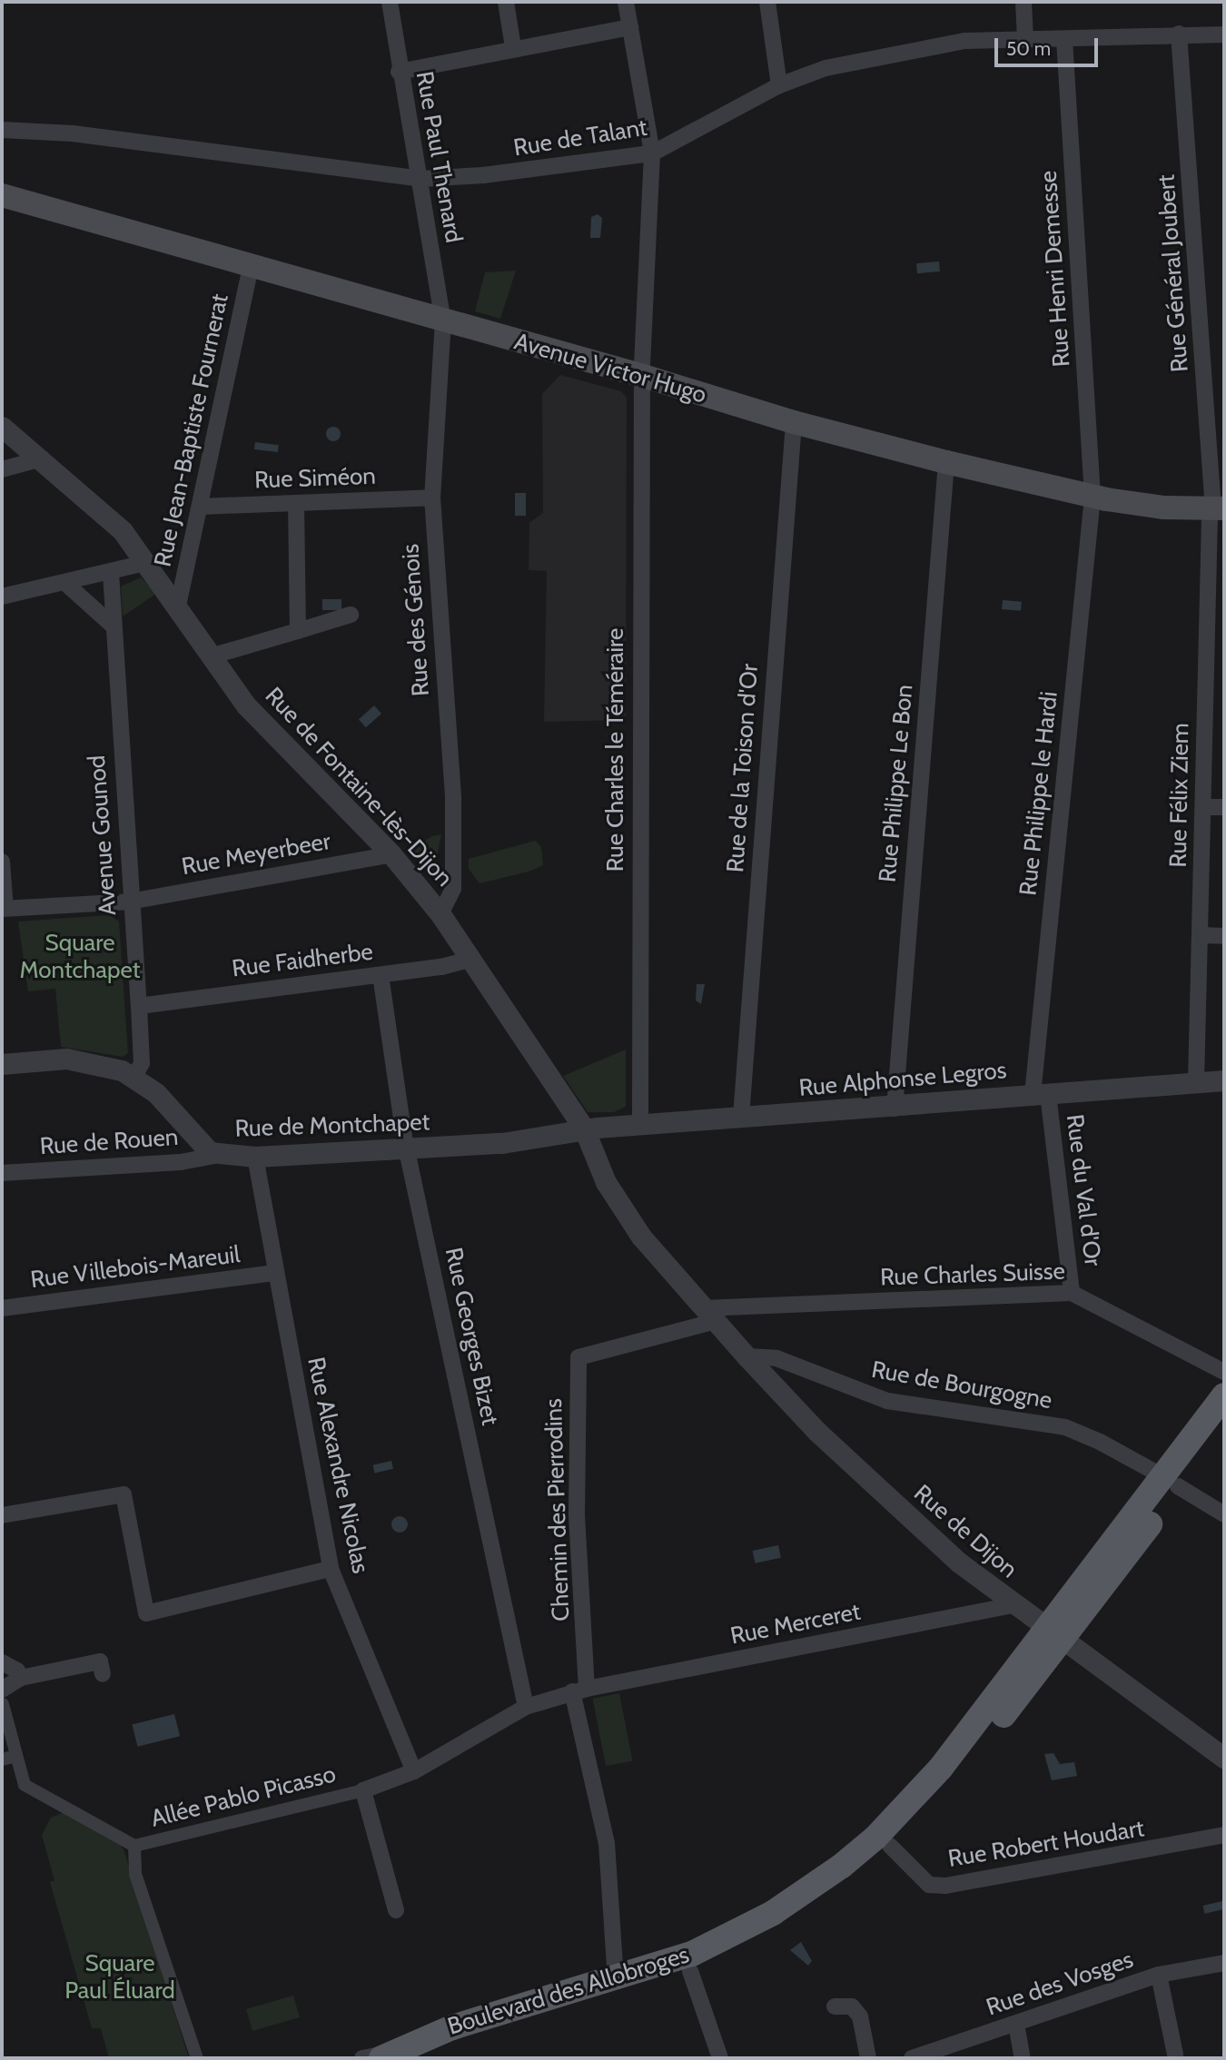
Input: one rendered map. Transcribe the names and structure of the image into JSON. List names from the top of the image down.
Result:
{
  "streets": {
    "main road": ["Avenue Victor Hugo", "Boulevard des Allobroges"],
    "street": [
      "Rue de Talant",
      "Rue Paul Thenard",
      "Rue Henri Demesse",
      "Rue Général Joubert",
      "Rue Jean-Baptiste Fournerat",
      "Rue Siméon",
      "Rue des Génois",
      "Rue Charles le Téméraire",
      "Rue de la Toison d'Or",
      "Rue Philippe Le Bon",
      "Rue de Fontaine-lès-Dijon",
      "Rue Philippe le Hardi",
      "Rue Félix Ziem",
      "Avenue Gounod",
      "Rue Meyerbeer",
      "Rue Faidherbe",
      "Rue Alphonse Legros",
      "Rue de Montchapet",
      "Rue de Rouen",
      "Rue du Val d'Or",
      "Rue Villebois-Mareuil",
      "Rue Charles Suisse",
      "Rue Georges Bizet",
      "Rue de Bourgogne",
      "Rue Alexandre Nicolas",
      "Chemin des Pierrodins",
      "Rue de Dijon",
      "Rue Merceret",
      "Allée Pablo Picasso",
      "Rue Robert Houdart",
      "Rue des Vosges"
    ]
  },
  "crossings": [
    ["Rue de Talant", "Rue Paul Thenard"],
    ["Rue de Talant", "Rue Henri Demesse"],
    ["Rue de Talant", "Rue Général Joubert"],
    ["Rue de Talant", "Rue Charles le Téméraire"],
    ["Rue Paul Thenard", "Avenue Victor Hugo"],
    ["Rue Paul Thenard", "Rue des Génois"],
    ["Rue Henri Demesse", "Avenue Victor Hugo"],
    ["Rue Henri Demesse", "Rue Philippe le Hardi"],
    ["Rue Général Joubert", "Avenue Victor Hugo"],
    ["Rue Général Joubert", "Rue Félix Ziem"],
    ["Avenue Victor Hugo", "Rue Jean-Baptiste Fournerat"],
    ["Avenue Victor Hugo", "Rue des Génois"],
    ["Avenue Victor Hugo", "Rue Charles le Téméraire"],
    ["Avenue Victor Hugo", "Rue de la Toison d'Or"],
    ["Avenue Victor Hugo", "Rue Philippe Le Bon"],
    ["Avenue Victor Hugo", "Rue Philippe le Hardi"],
    ["Avenue Victor Hugo", "Rue Félix Ziem"],
    ["Rue Jean-Baptiste Fournerat", "Rue Siméon"],
    ["Rue Jean-Baptiste Fournerat", "Rue de Fontaine-lès-Dijon"],
    ["Rue Siméon", "Rue des Génois"],
    ["Rue des Génois", "Rue de Fontaine-lès-Dijon"],
    ["Rue Charles le Téméraire", "Rue Alphonse Legros"],
    ["Rue de la Toison d'Or", "Rue Alphonse Legros"],
    ["Rue Philippe Le Bon", "Rue Alphonse Legros"],
    ["Rue de Fontaine-lès-Dijon", "Rue Meyerbeer"],
    ["Rue de Fontaine-lès-Dijon", "Rue Faidherbe"],
    ["Rue de Fontaine-lès-Dijon", "Rue Alphonse Legros"],
    ["Rue de Fontaine-lès-Dijon", "Rue de Montchapet"],
    ["Rue de Fontaine-lès-Dijon", "Rue Charles Suisse"],
    ["Rue de Fontaine-lès-Dijon", "Chemin des Pierrodins"],
    ["Rue de Fontaine-lès-Dijon", "Rue de Dijon"],
    ["Rue Philippe le Hardi", "Rue Alphonse Legros"],
    ["Rue Philippe le Hardi", "Rue du Val d'Or"],
    ["Rue Félix Ziem", "Rue Alphonse Legros"],
    ["Avenue Gounod", "Rue Meyerbeer"],
    ["Avenue Gounod", "Rue Faidherbe"],
    ["Avenue Gounod", "Rue de Montchapet"],
    ["Rue Faidherbe", "Rue Georges Bizet"],
    ["Rue Alphonse Legros", "Rue de Montchapet"],
    ["Rue Alphonse Legros", "Rue du Val d'Or"],
    ["Rue de Montchapet", "Rue de Rouen"],
    ["Rue de Montchapet", "Rue Georges Bizet"],
    ["Rue de Montchapet", "Rue Alexandre Nicolas"],
    ["Rue du Val d'Or", "Rue Charles Suisse"],
    ["Rue Villebois-Mareuil", "Rue Alexandre Nicolas"],
    ["Rue Charles Suisse", "Chemin des Pierrodins"],
    ["Rue Charles Suisse", "Rue de Dijon"],
    ["Rue Georges Bizet", "Rue Merceret"],
    ["Rue de Bourgogne", "Rue de Dijon"],
    ["Rue Alexandre Nicolas", "Rue Merceret"],
    ["Chemin des Pierrodins", "Rue de Dijon"],
    ["Chemin des Pierrodins", "Rue Merceret"],
    ["Rue de Dijon", "Rue Merceret"],
    ["Rue de Dijon", "Boulevard des Allobroges"],
    ["Rue Merceret", "Allée Pablo Picasso"],
    ["Rue Robert Houdart", "Boulevard des Allobroges"]
  ],
  "parks": ["Square Montchapet", "Square Paul Éluard"],
  "scale_bar": "50 m"
}
